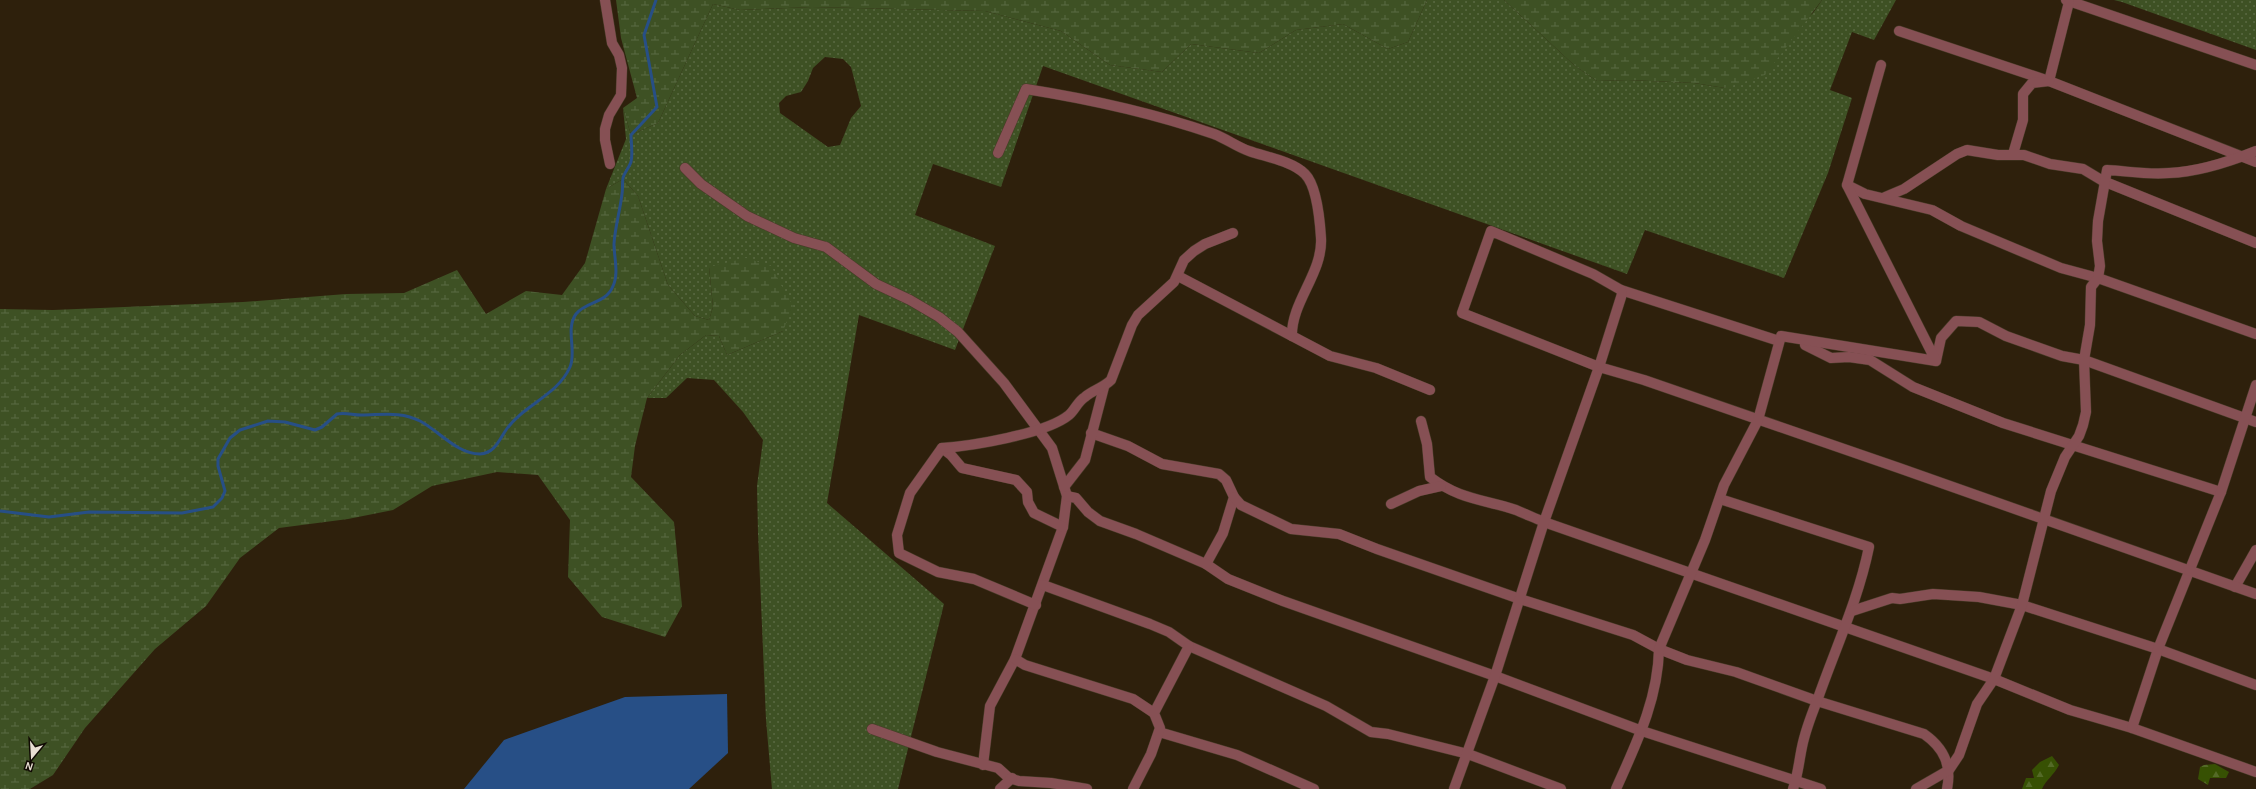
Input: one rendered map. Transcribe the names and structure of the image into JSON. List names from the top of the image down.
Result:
{
  "north": "bottom"
}
